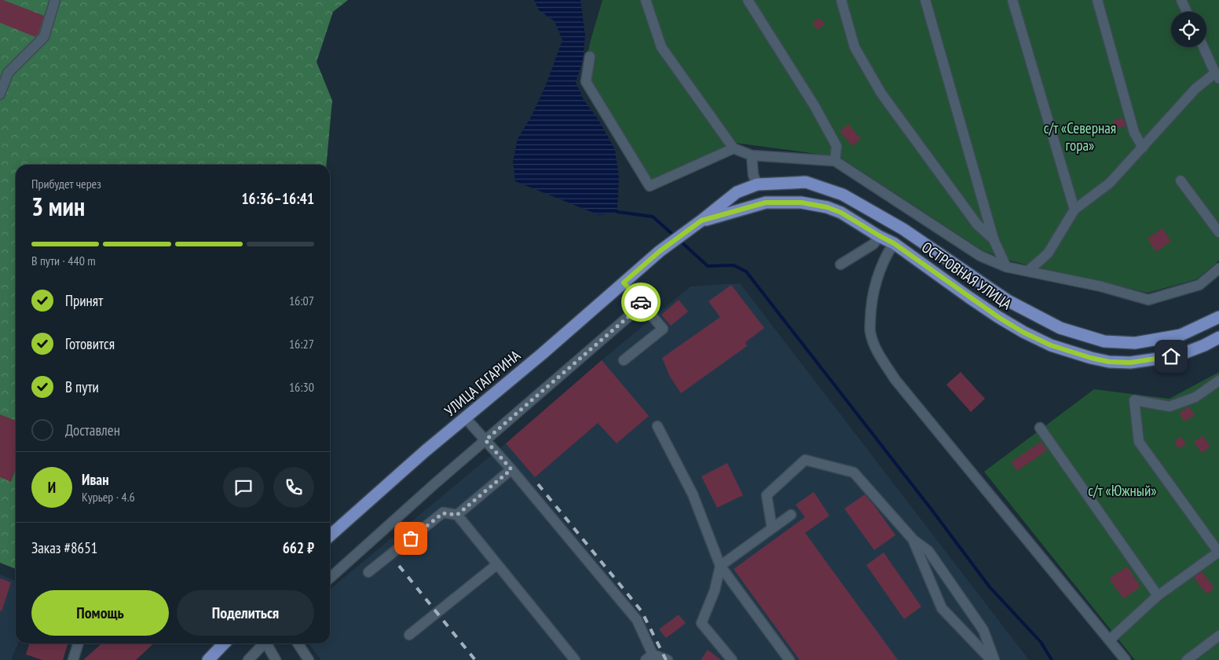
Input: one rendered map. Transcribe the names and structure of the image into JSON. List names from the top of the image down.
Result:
{
  "streets": {
    "main road": ["ОСТРОВНАЯ УЛИЦА", "УЛИЦА ГАГАРИНА"]
  },
  "crossings": [
    ["ОСТРОВНАЯ УЛИЦА", "УЛИЦА ГАГАРИНА"]
  ],
  "parks": ["с/т «Северная гора»", "с/т «Южный»"],
  "page": {
    "heading": ["3 мин", "Прибудет через", "16:36–16:41"],
    "panel": [
      "Иван",
      "Курьер · 4.6",
      "Заказ #8651",
      "662 ₽"
    ],
    "bar": "В пути · 440 m",
    "list": [
      ["Принят", "16:07"],
      ["Готовится", "16:27"],
      ["В пути", "16:30"],
      "Доставлен"
    ],
    "round": "И",
    "buttons": ["Помощь", "Поделиться"]
  }
}
